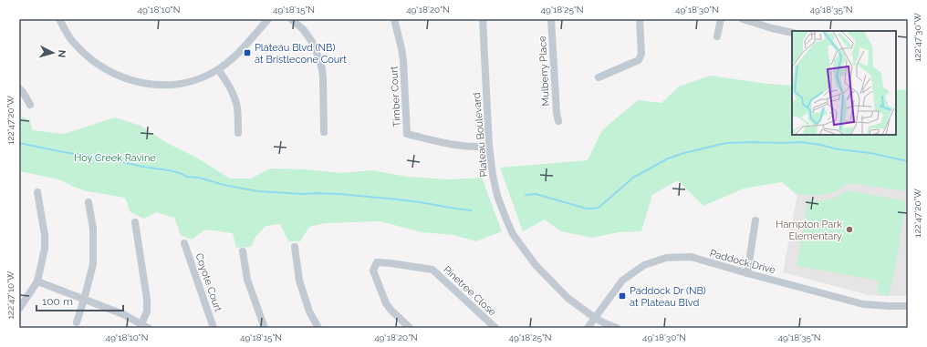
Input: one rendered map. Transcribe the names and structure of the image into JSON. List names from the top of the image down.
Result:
{
  "streets": {
    "street": [
      "Mulberry Place",
      "Timber Court",
      "Plateau Boulevard",
      "Paddock Drive",
      "Coyote Court",
      "Pinetree Close"
    ]
  },
  "crossings": [
    ["Timber Court", "Plateau Boulevard"],
    ["Plateau Boulevard", "Paddock Drive"]
  ],
  "parks": ["Hoy Creek Ravine"],
  "places": {
    "transit": ["Plateau Blvd (NB) at Bristlecone Court", "Paddock Dr (NB) at Plateau Blvd"],
    "other": ["Hampton Park Elementary"]
  },
  "scale_bar": "100 m",
  "north": "right",
  "coordinates": [
    "49°18'10\"N",
    "49°18'15\"N",
    "49°18'20\"N",
    "49°18'25\"N",
    "49°18'30\"N",
    "49°18'35\"N",
    "122°47'30\"W",
    "122°47'20\"W",
    "122°47'10\"W"
  ]
}
